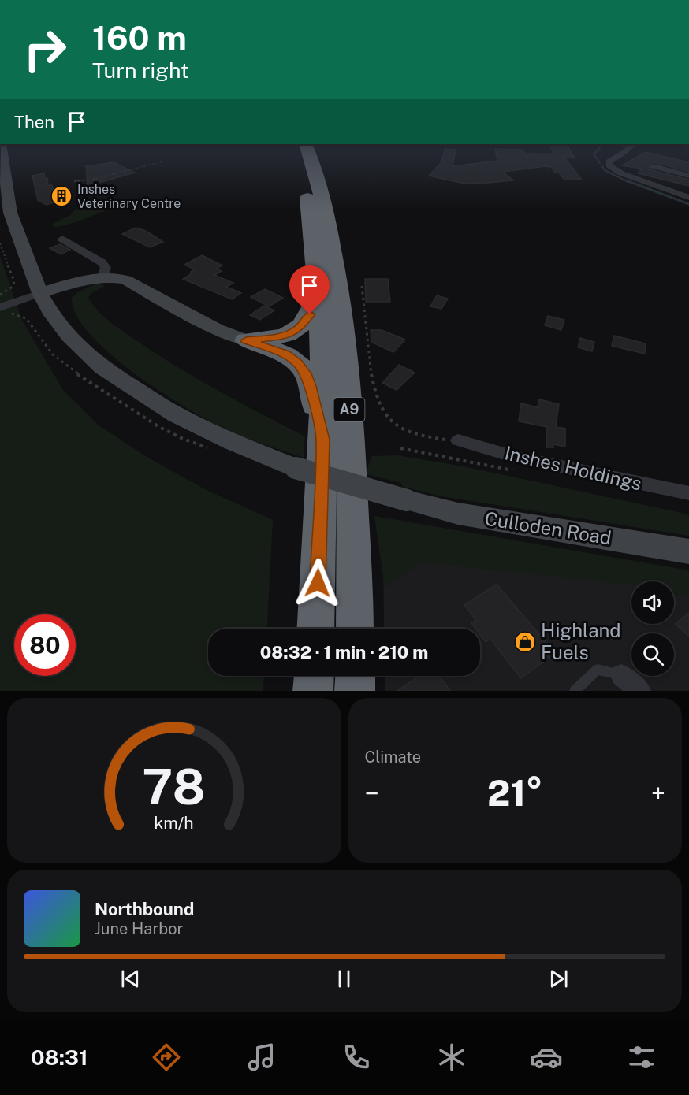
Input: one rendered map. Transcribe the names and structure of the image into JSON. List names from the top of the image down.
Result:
{
  "streets": {
    "highway": ["A9"],
    "main road": ["Culloden Road"],
    "street": ["Inshes Holdings"]
  },
  "places": {
    "building": ["Inshes Veterinary Centre"],
    "shop": ["Highland Fuels"]
  },
  "page": {
    "turn": ["160 m", "Turn right"],
    "then": "Then",
    "limit": "80",
    "trip": "08:32 · 1 min · 210 m",
    "tile": "Climate",
    "heat": ["−", "21°", "+"],
    "song": ["Northbound", "June Harbor"],
    "tabs": "08:31",
    "gauge": ["78", "km/h"]
  }
}
